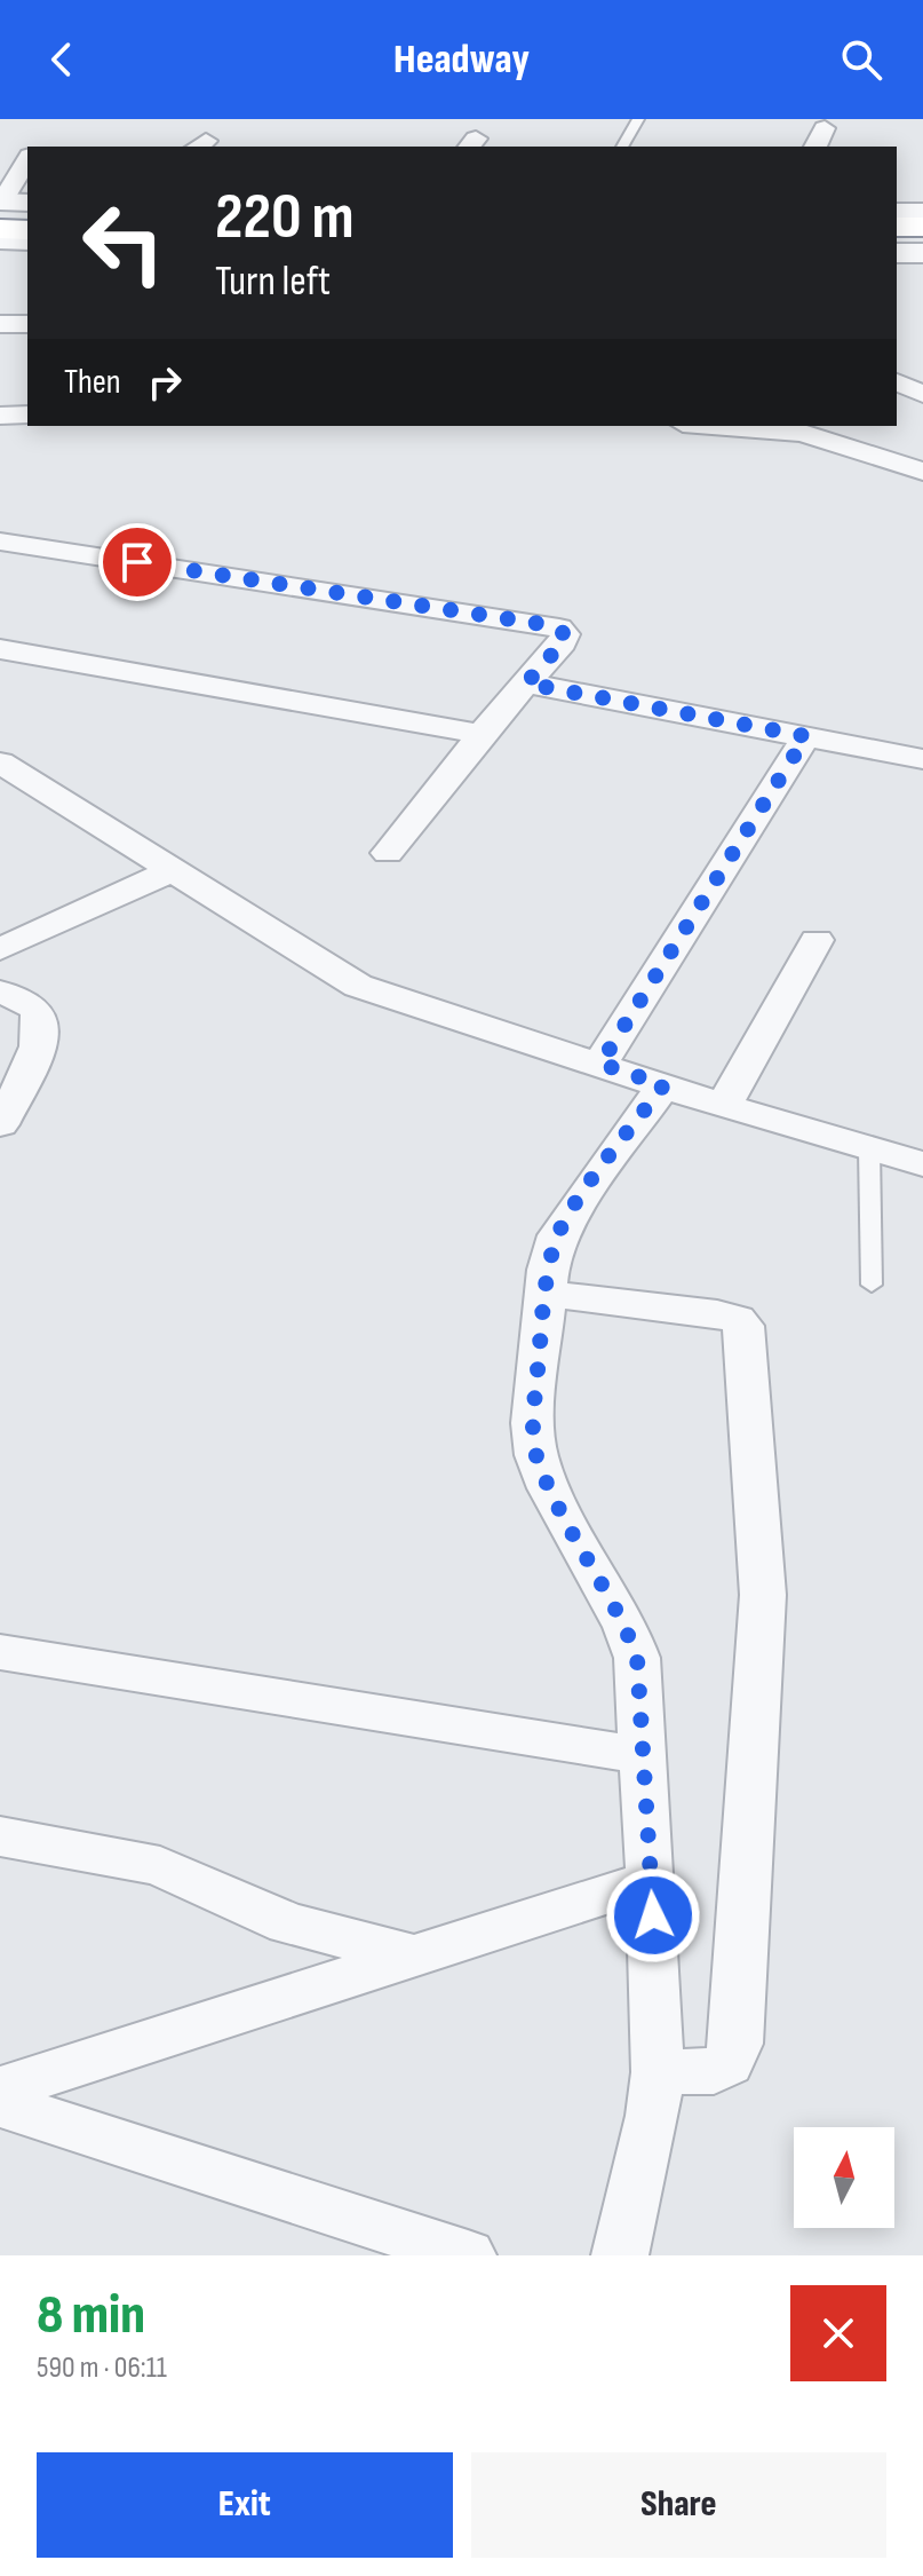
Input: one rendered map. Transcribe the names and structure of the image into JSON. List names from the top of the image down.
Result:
{
  "north": "top",
  "page": {
    "header": "Headway",
    "turn": ["220 m", "Turn left"],
    "then": "Then",
    "heading": ["8 min", "590 m · 06:11"],
    "buttons": ["Exit", "Share"]
  }
}
